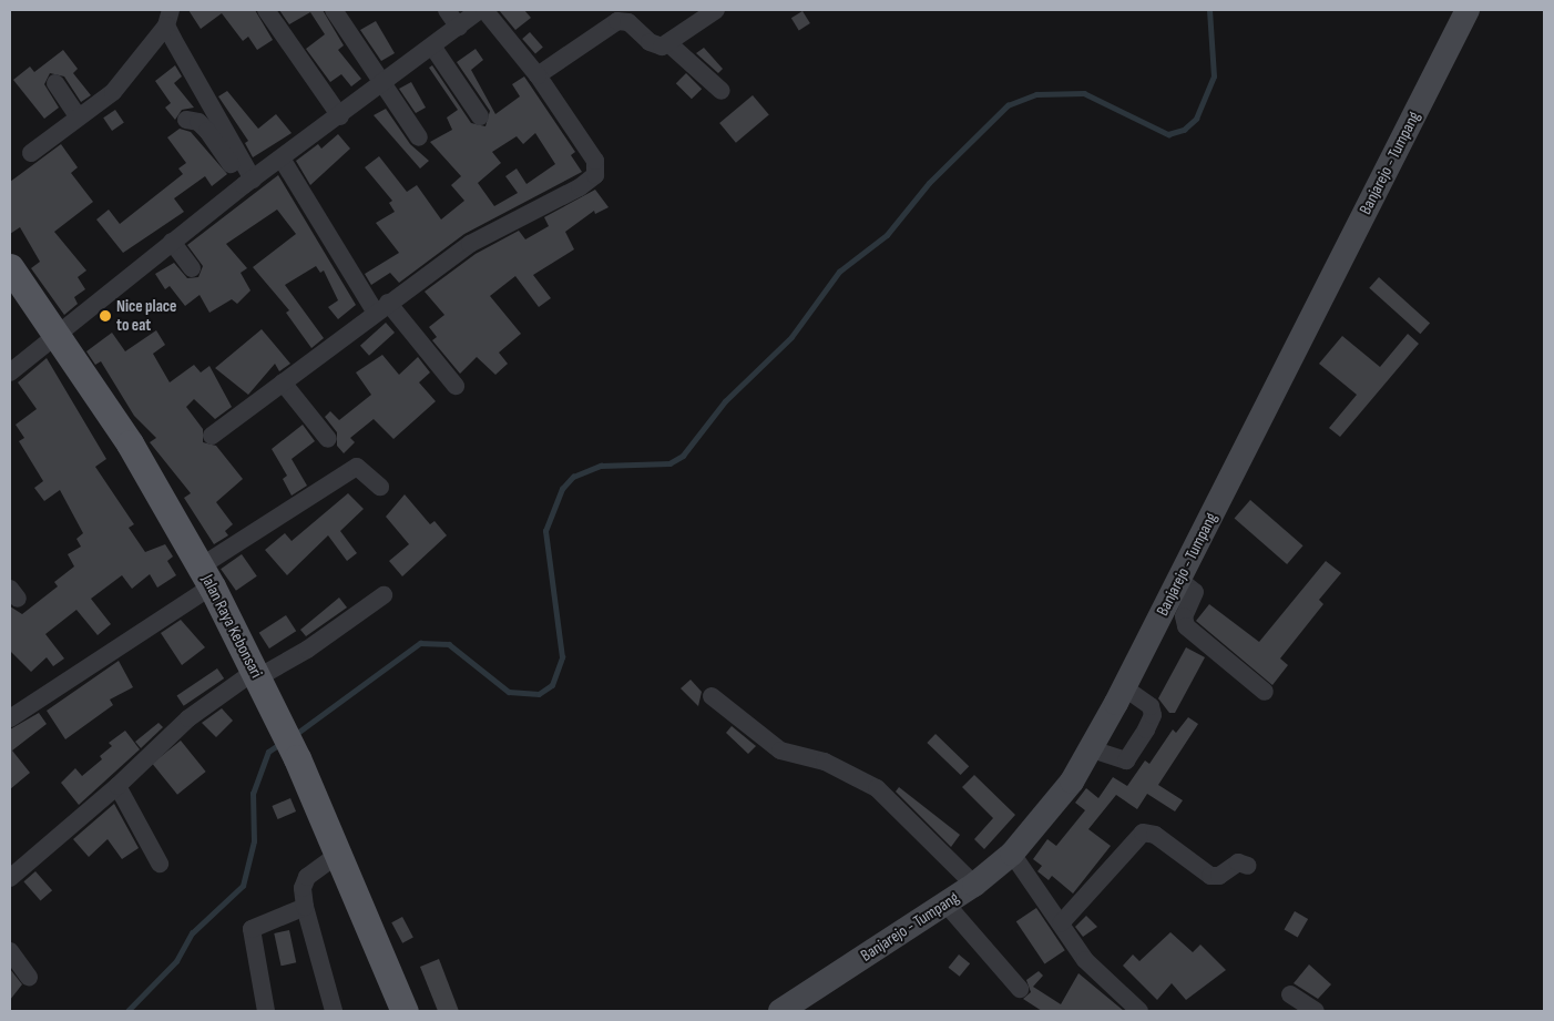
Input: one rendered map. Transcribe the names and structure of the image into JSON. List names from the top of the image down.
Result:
{
  "streets": {
    "main road": ["Banjarejo - Tumpang", "Jalan Raya Kebonsari"]
  },
  "places": ["Nice place to eat"]
}
